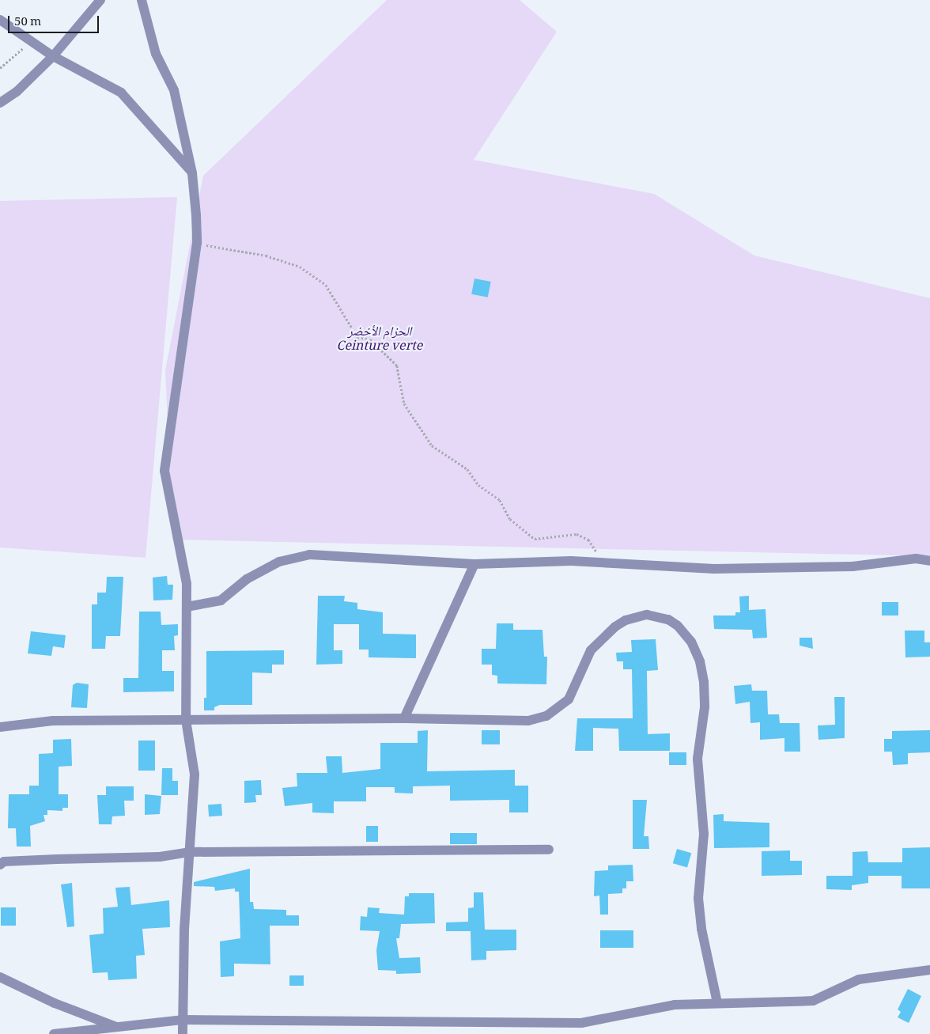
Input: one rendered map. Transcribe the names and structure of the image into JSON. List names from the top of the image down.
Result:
{
  "parks": ["الحزام الأخضر Ceinture verte"],
  "scale_bar": "50 m"
}
